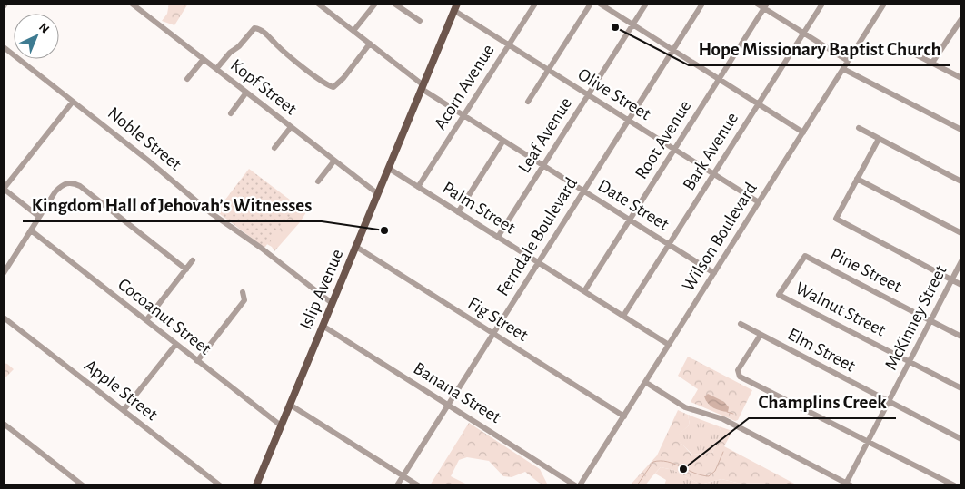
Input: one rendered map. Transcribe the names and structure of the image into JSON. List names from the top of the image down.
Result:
{
  "streets": {
    "main road": ["Islip Avenue"],
    "street": [
      "Kopf Street",
      "Acorn Avenue",
      "Olive Street",
      "Leaf Avenue",
      "Noble Street",
      "Root Avenue",
      "Bark Avenue",
      "Date Street",
      "Palm Street",
      "Ferndale Boulevard",
      "Wilson Boulevard",
      "Pine Street",
      "Walnut Street",
      "Cocoanut Street",
      "McKinney Street",
      "Fig Street",
      "Elm Street",
      "Apple Street",
      "Banana Street"
    ]
  },
  "crossings": [
    ["Kopf Street", "Islip Avenue"],
    ["Acorn Avenue", "Olive Street"],
    ["Acorn Avenue", "Date Street"],
    ["Acorn Avenue", "Palm Street"],
    ["Olive Street", "Leaf Avenue"],
    ["Olive Street", "Root Avenue"],
    ["Olive Street", "Bark Avenue"],
    ["Olive Street", "Ferndale Boulevard"],
    ["Olive Street", "Wilson Boulevard"],
    ["Olive Street", "Islip Avenue"],
    ["Leaf Avenue", "Date Street"],
    ["Leaf Avenue", "Palm Street"],
    ["Noble Street", "Islip Avenue"],
    ["Root Avenue", "Date Street"],
    ["Root Avenue", "Palm Street"],
    ["Bark Avenue", "Date Street"],
    ["Bark Avenue", "Palm Street"],
    ["Date Street", "Ferndale Boulevard"],
    ["Date Street", "Wilson Boulevard"],
    ["Date Street", "Islip Avenue"],
    ["Palm Street", "Ferndale Boulevard"],
    ["Palm Street", "Wilson Boulevard"],
    ["Palm Street", "Islip Avenue"],
    ["Ferndale Boulevard", "Fig Street"],
    ["Ferndale Boulevard", "Banana Street"],
    ["Wilson Boulevard", "Fig Street"],
    ["Pine Street", "Walnut Street"],
    ["Pine Street", "McKinney Street"],
    ["Islip Avenue", "Cocoanut Street"],
    ["Islip Avenue", "Fig Street"],
    ["Islip Avenue", "Banana Street"],
    ["Walnut Street", "McKinney Street"],
    ["McKinney Street", "Elm Street"]
  ],
  "places": ["Hope Missionary Baptist Church", "Kingdom Hall of Jehovah’s Witnesses", "Champlins Creek"],
  "north": "top right"
}
